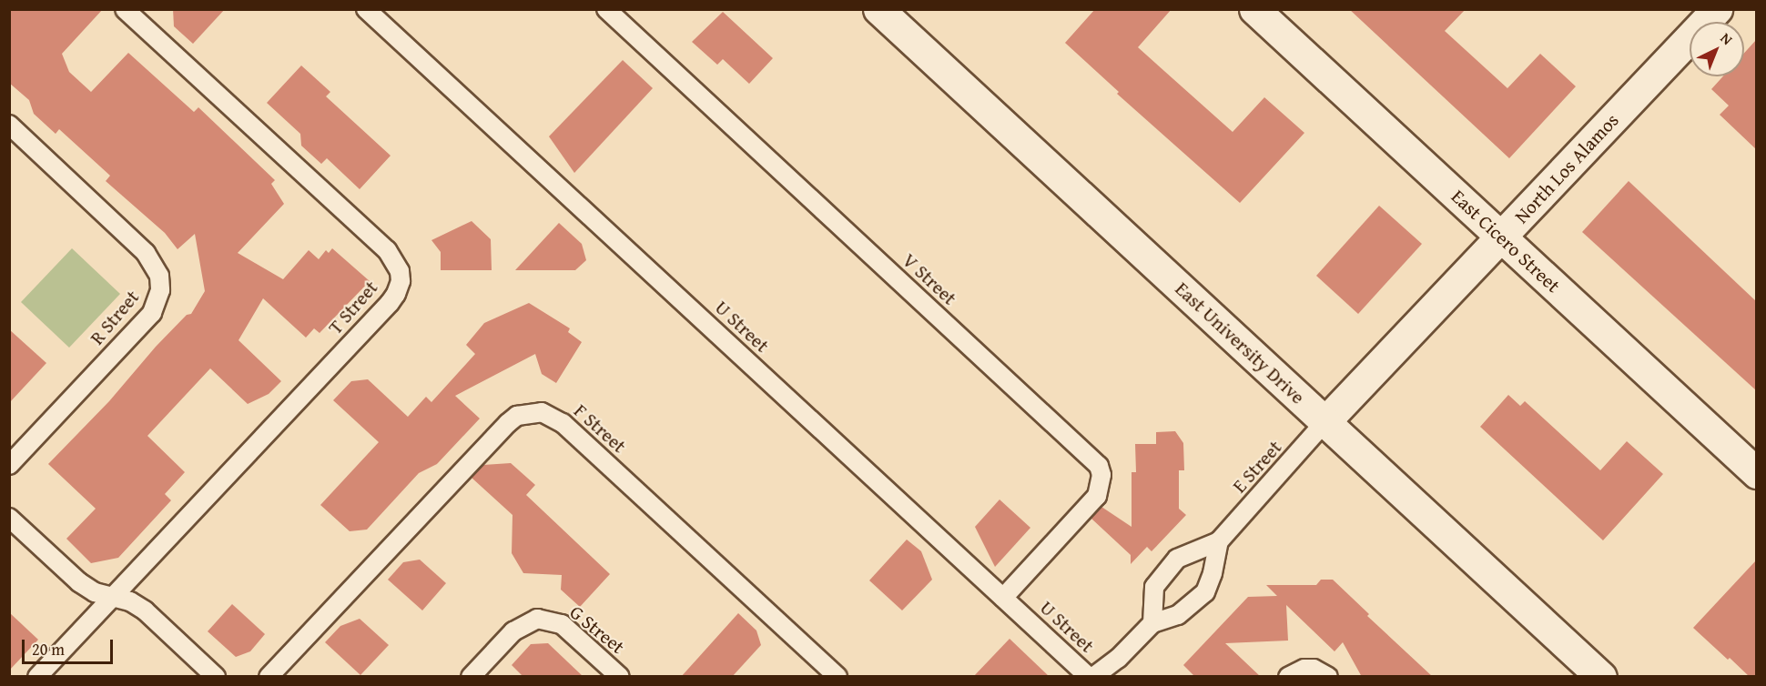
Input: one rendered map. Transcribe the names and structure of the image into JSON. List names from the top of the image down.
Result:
{
  "streets": {
    "street": ["North Los Alamos", "East Cicero Street", "East University Drive"],
    "lane": [
      "V Street",
      "T Street",
      "R Street",
      "U Street",
      "F Street",
      "E Street",
      "G Street"
    ]
  },
  "crossings": [
    ["North Los Alamos", "East Cicero Street"],
    ["North Los Alamos", "East University Drive"],
    ["North Los Alamos", "E Street"],
    ["V Street", "U Street"],
    ["East University Drive", "E Street"]
  ],
  "scale_bar": "20 m",
  "north": "top right"
}
